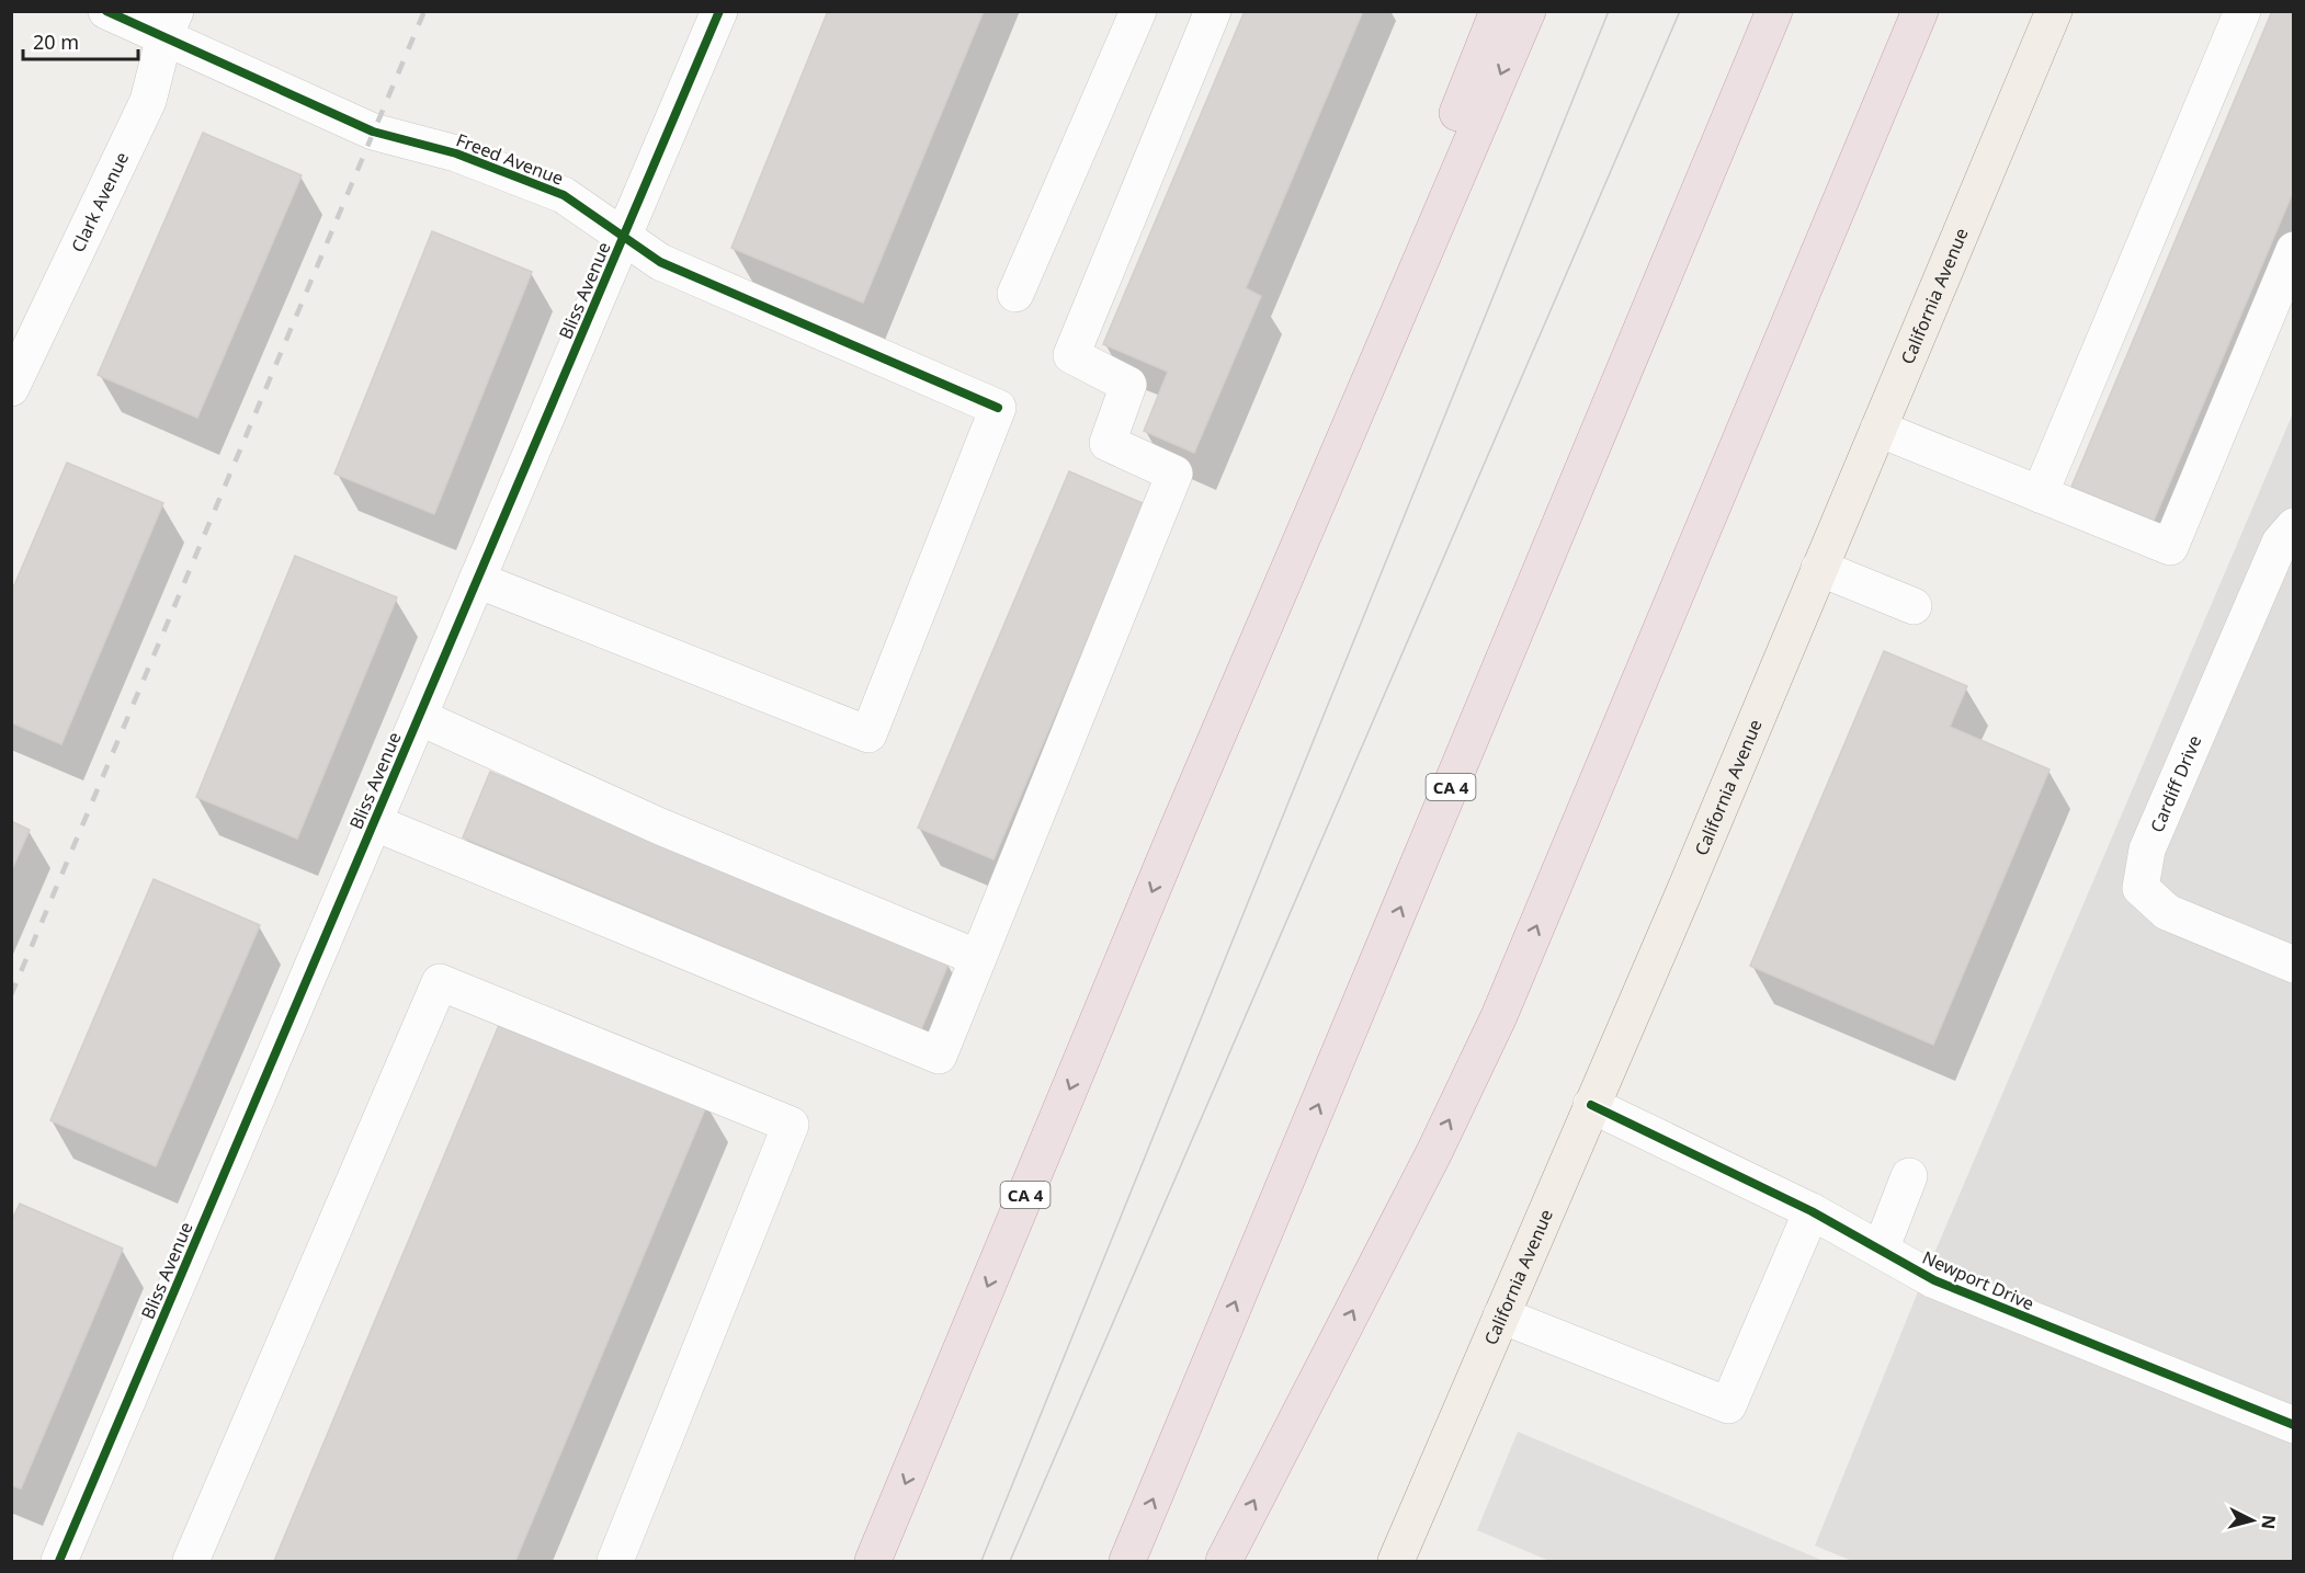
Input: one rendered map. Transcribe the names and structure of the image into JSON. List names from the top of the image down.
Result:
{
  "streets": {
    "highway": ["CA 4"],
    "main road": ["California Avenue"],
    "street": [
      "Freed Avenue",
      "Clark Avenue",
      "Bliss Avenue",
      "Cardiff Drive",
      "Newport Drive"
    ]
  },
  "crossings": [
    ["Freed Avenue", "Clark Avenue"],
    ["Freed Avenue", "Bliss Avenue"],
    ["California Avenue", "Newport Drive"]
  ],
  "scale_bar": "20 m",
  "north": "right"
}
